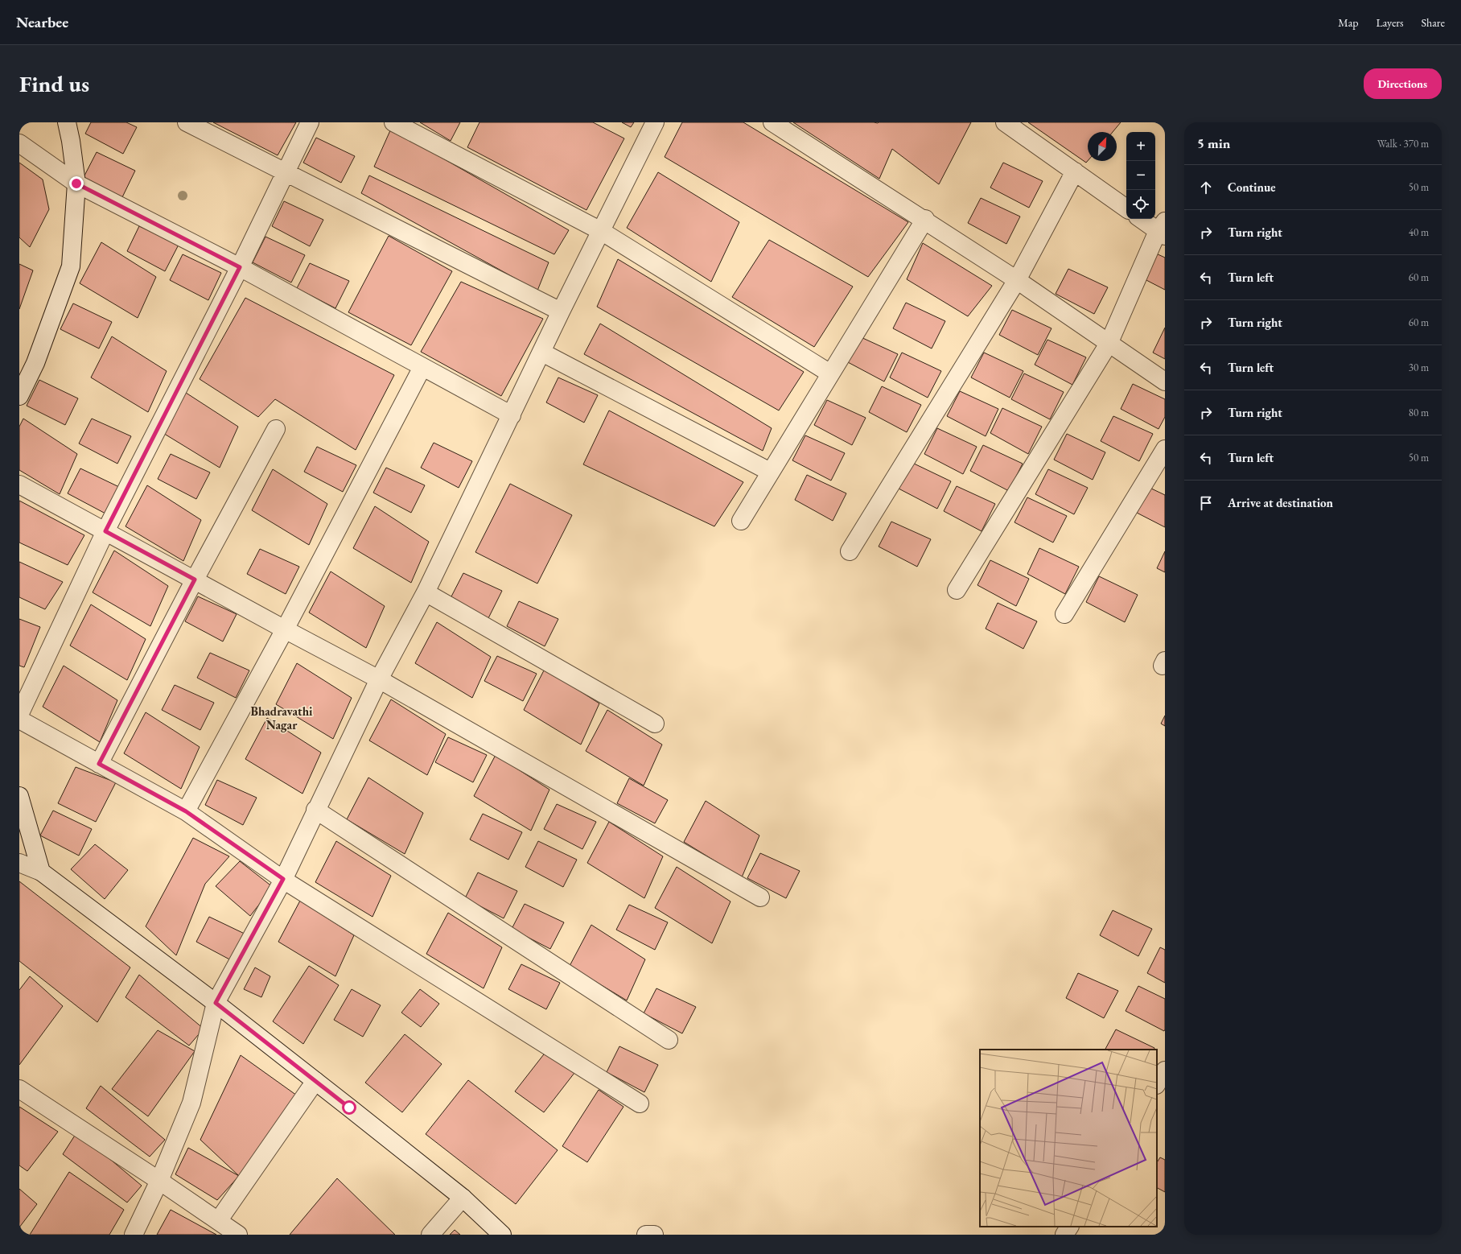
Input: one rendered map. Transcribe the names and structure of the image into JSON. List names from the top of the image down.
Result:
{
  "districts": ["Bhadravathi Nagar"],
  "north": "top right",
  "page": {
    "header": "Nearbee",
    "nav": ["Map", "Layers", "Share"],
    "buttons": "Directions",
    "title": "Find us",
    "heading": ["5 min", "Walk · 370 m"],
    "map_buttons": ["+", "−"],
    "list": [
      ["Continue", "50 m"],
      ["Turn right", "40 m"],
      ["Turn left", "60 m"],
      ["Turn right", "60 m"],
      ["Turn left", "30 m"],
      ["Turn right", "80 m"],
      ["Turn left", "50 m"],
      "Arrive at destination"
    ]
  }
}
